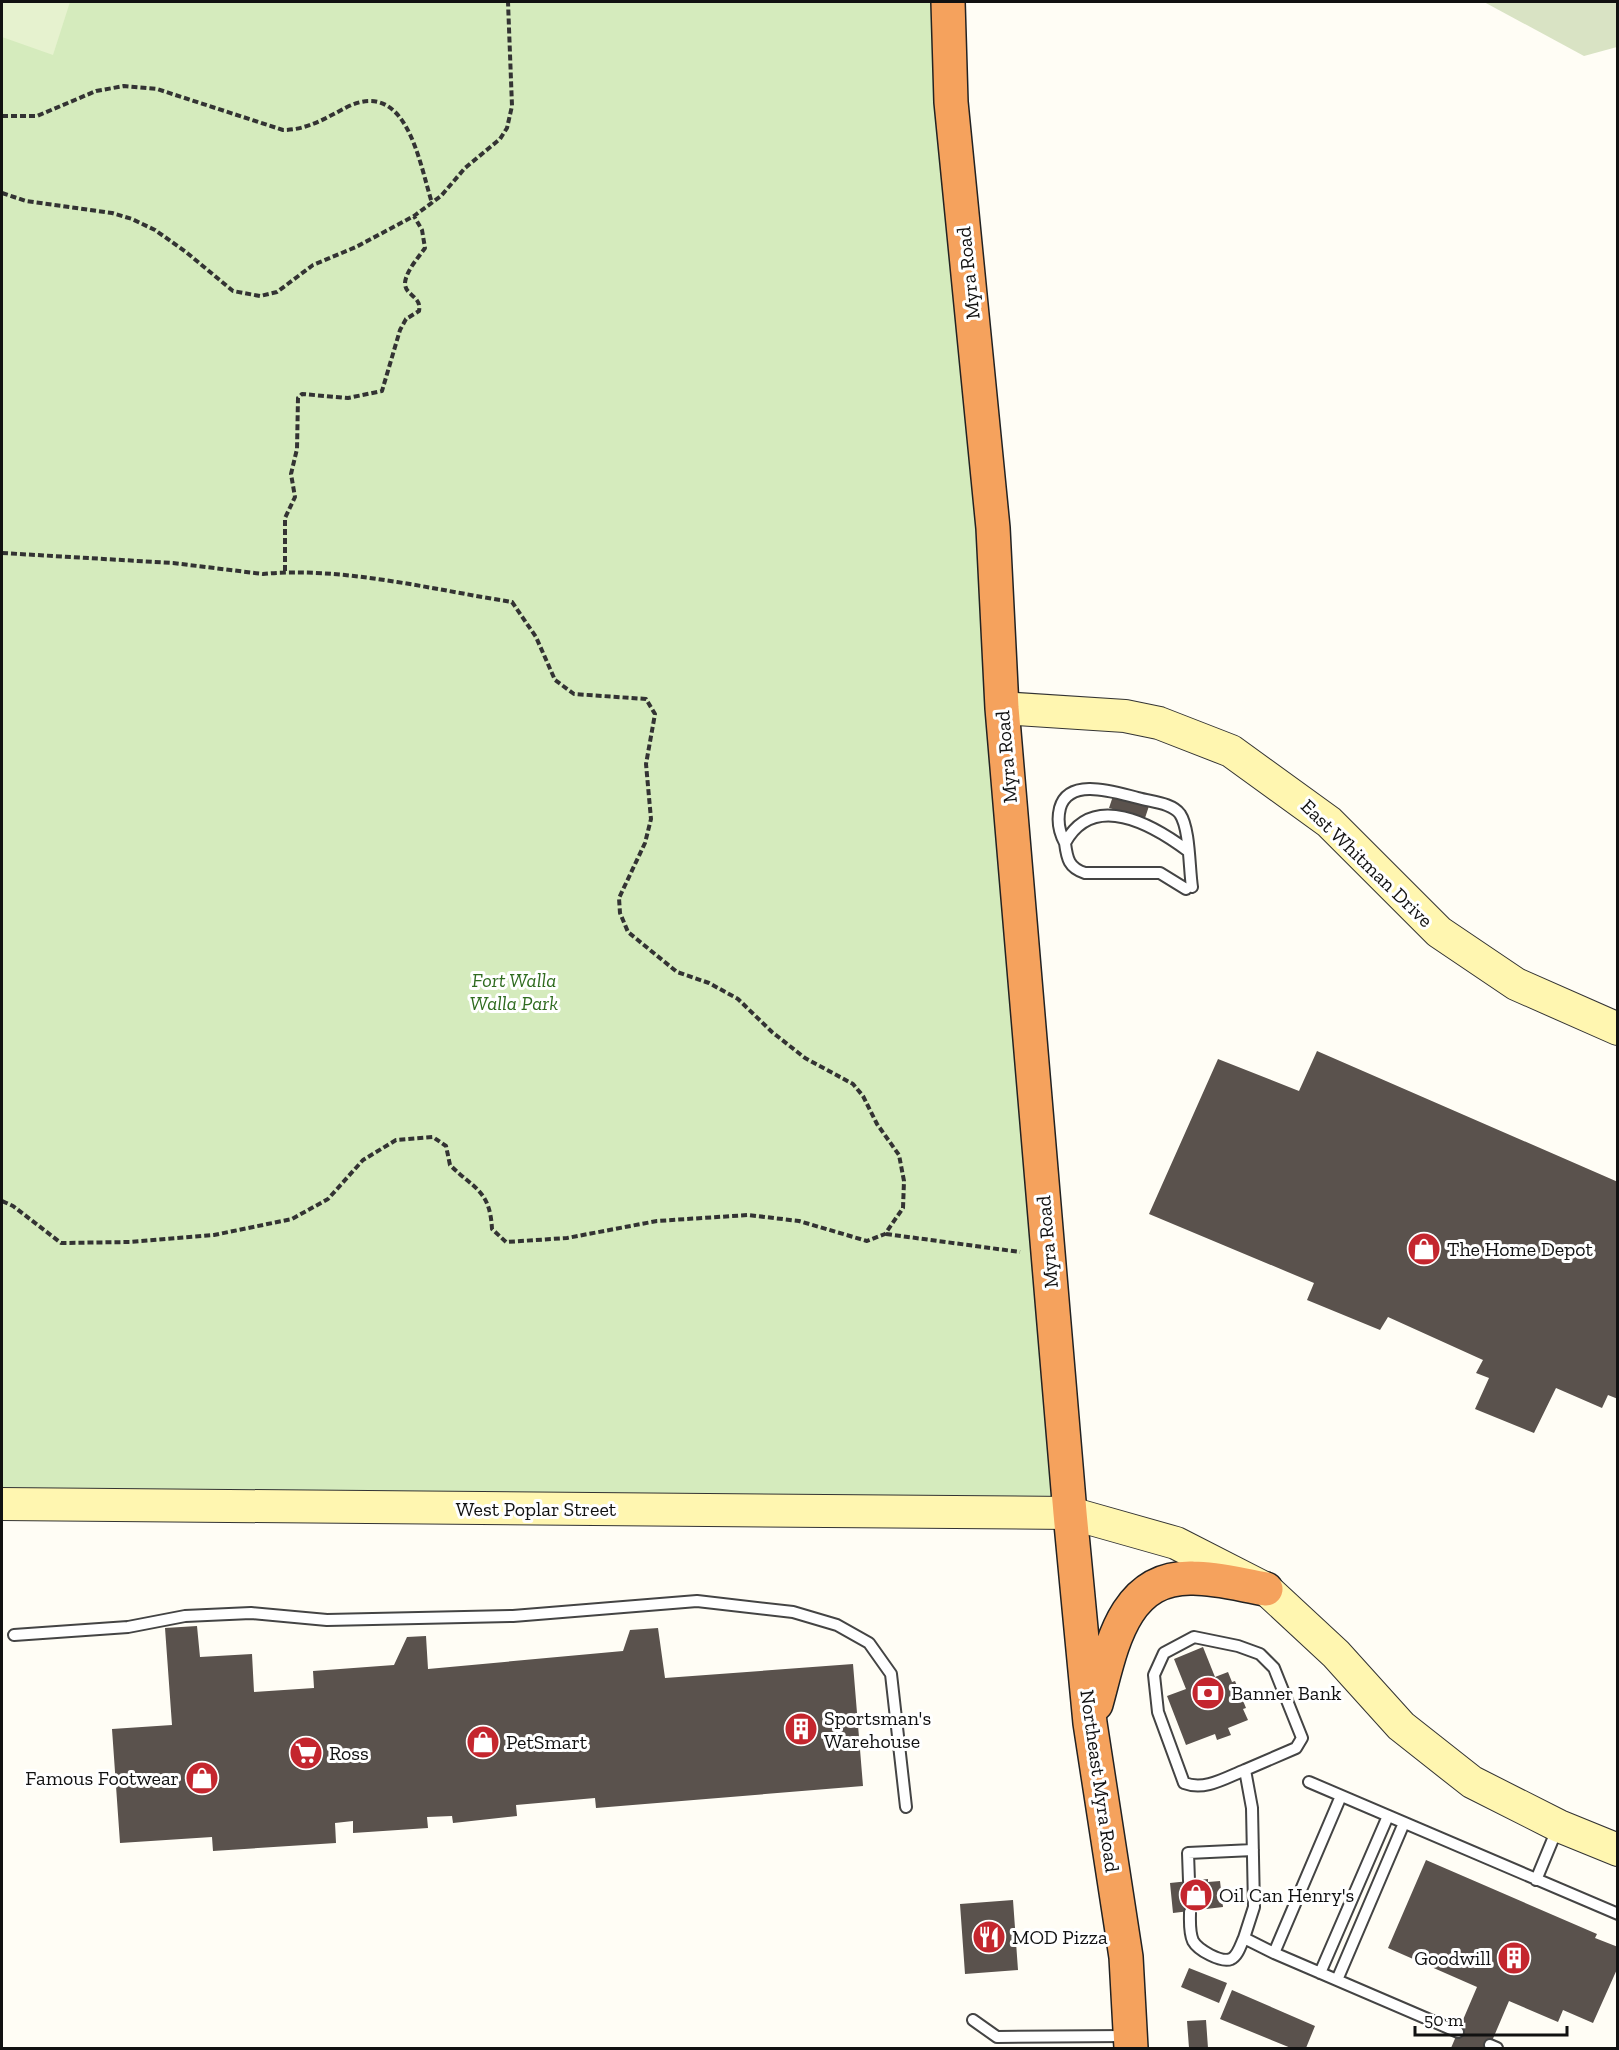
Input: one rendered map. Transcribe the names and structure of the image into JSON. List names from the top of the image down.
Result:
{
  "streets": {
    "highway": ["Myra Road", "Northeast Myra Road"],
    "main road": ["East Whitman Drive", "West Poplar Street"]
  },
  "crossings": [
    ["Myra Road", "East Whitman Drive"],
    ["Myra Road", "West Poplar Street"],
    ["Myra Road", "Northeast Myra Road"],
    ["West Poplar Street", "Northeast Myra Road"]
  ],
  "parks": ["Fort Walla Walla Park"],
  "places": {
    "shop": [
      "The Home Depot",
      "PetSmart",
      "Famous Footwear",
      "Oil Can Henry's"
    ],
    "bank": ["Banner Bank"],
    "building": ["Sportsman's Warehouse", "Goodwill"],
    "supermarket": ["Ross"],
    "restaurant": ["MOD Pizza"]
  },
  "scale_bar": "50 m"
}
